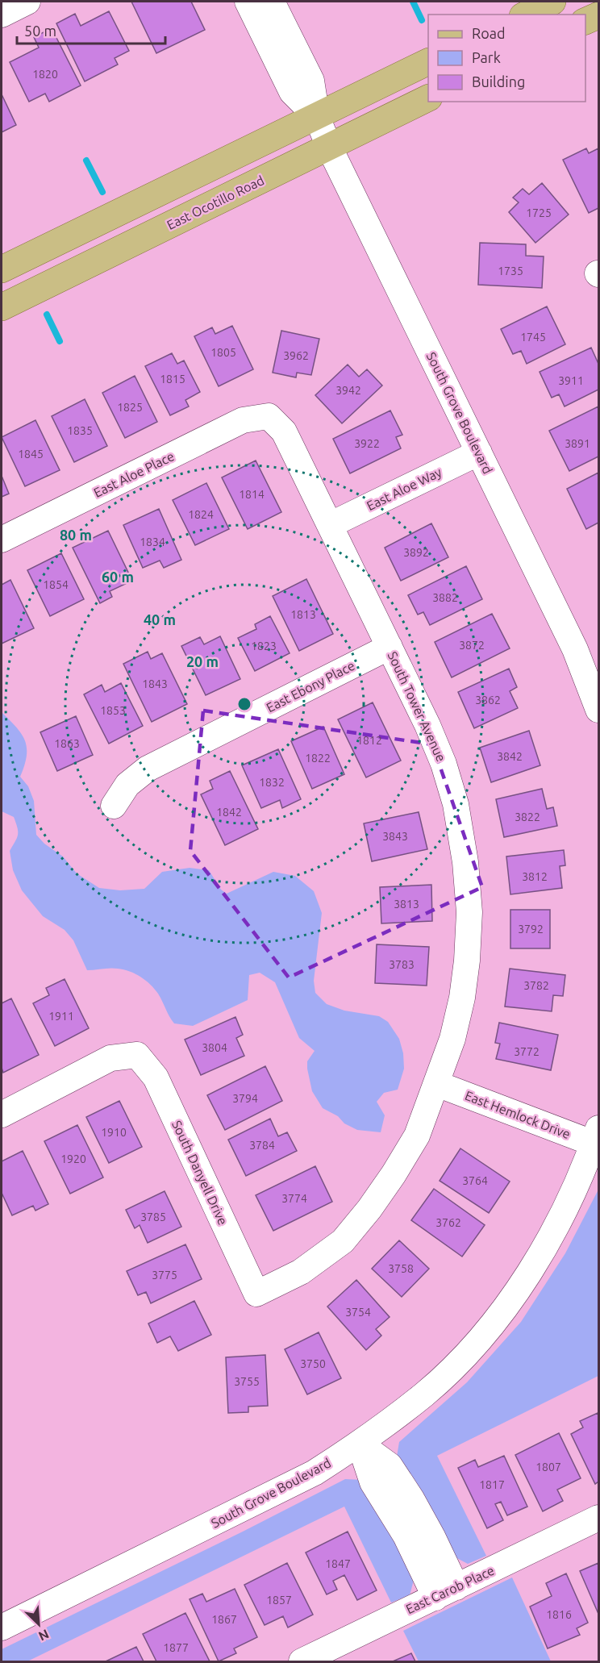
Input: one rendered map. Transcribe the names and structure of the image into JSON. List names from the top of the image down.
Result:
{
  "streets": {
    "main road": ["East Ocotillo Road"],
    "street": [
      "South Grove Boulevard",
      "East Aloe Place",
      "East Aloe Way",
      "East Ebony Place",
      "South Tower Avenue",
      "East Hemlock Drive",
      "South Danyell Drive",
      "East Carob Place"
    ]
  },
  "crossings": [
    ["East Ocotillo Road", "South Grove Boulevard"],
    ["South Grove Boulevard", "East Aloe Way"],
    ["South Grove Boulevard", "East Hemlock Drive"],
    ["East Aloe Place", "South Tower Avenue"],
    ["East Aloe Way", "South Tower Avenue"],
    ["East Ebony Place", "South Tower Avenue"],
    ["South Tower Avenue", "East Hemlock Drive"],
    ["South Tower Avenue", "South Danyell Drive"]
  ],
  "house_numbers": [
    "1820",
    "1725",
    "1735",
    "1745",
    "1805",
    "3962",
    "1815",
    "3911",
    "3942",
    "1825",
    "1835",
    "3922",
    "3891",
    "1845",
    "1814",
    "1824",
    "1834",
    "3892",
    "1854",
    "3882",
    "1813",
    "3872",
    "1823",
    "1843",
    "3862",
    "1853",
    "1812",
    "1863",
    "3842",
    "1822",
    "1832",
    "1842",
    "3822",
    "3843",
    "3812",
    "3813",
    "3792",
    "3783",
    "3782",
    "1911",
    "3804",
    "3772",
    "3794",
    "1910",
    "3784",
    "1920",
    "3764",
    "3774",
    "3785",
    "3762",
    "3758",
    "3775",
    "3754",
    "3750",
    "3755",
    "1807",
    "1817",
    "1847",
    "1857",
    "1816",
    "1867",
    "1877"
  ],
  "legend": ["Road", "Park", "Building"],
  "scale_bar": "50 m",
  "north": "bottom right",
  "rings": [
    "80 m",
    "60 m",
    "40 m",
    "20 m"
  ]
}
